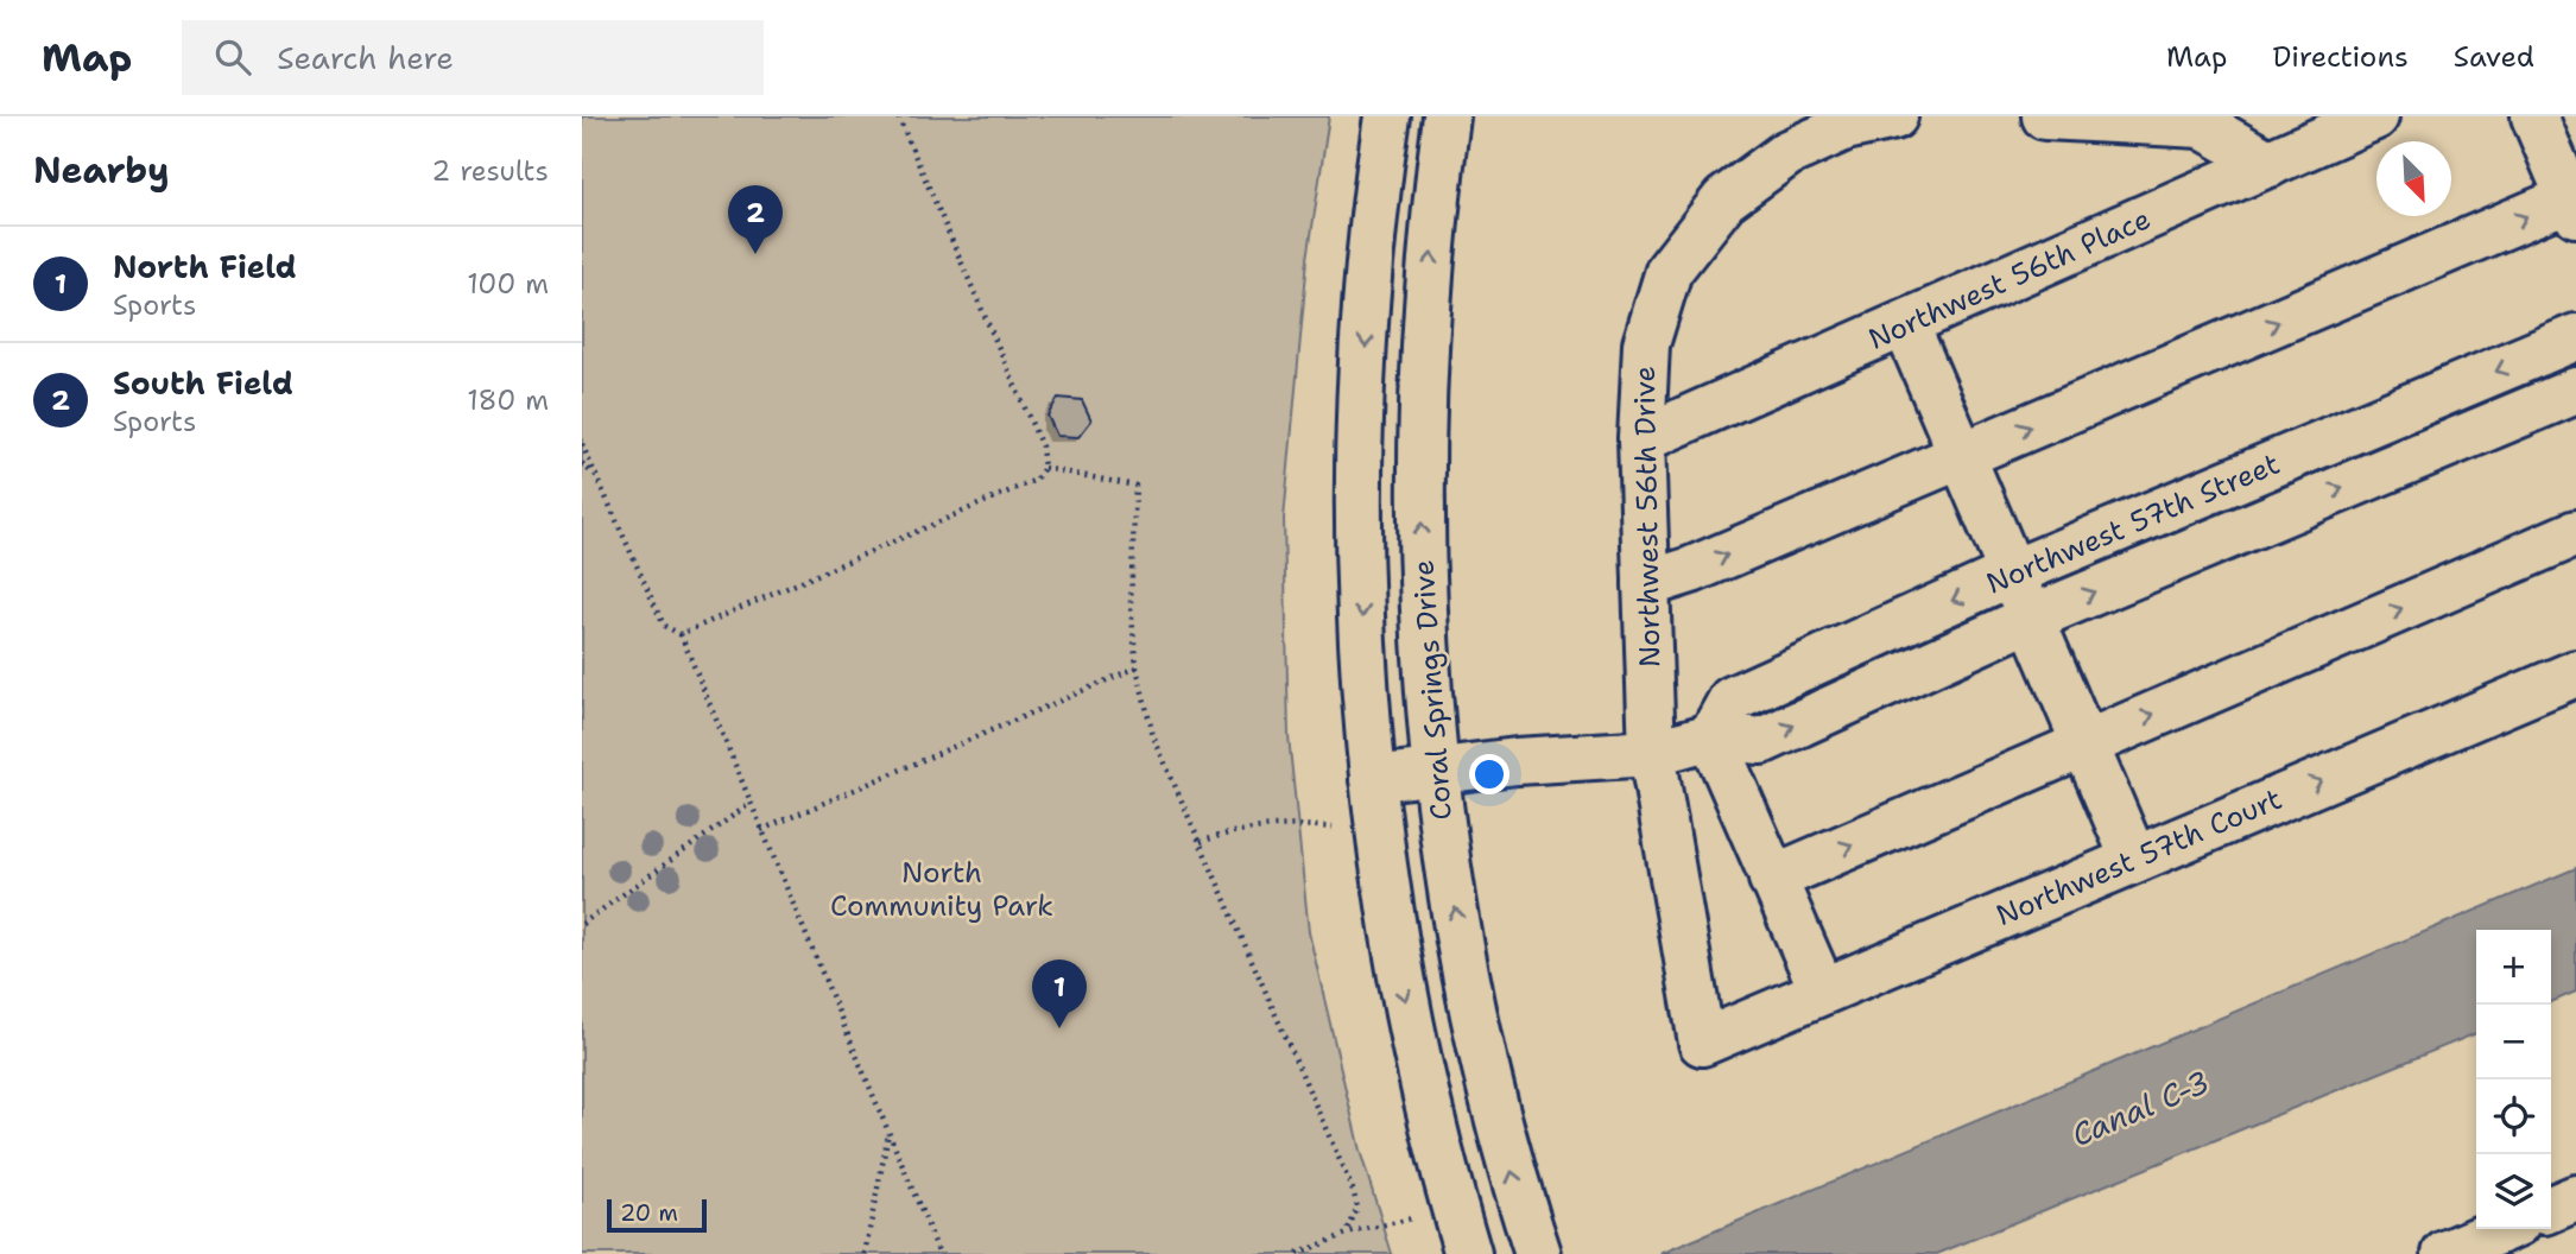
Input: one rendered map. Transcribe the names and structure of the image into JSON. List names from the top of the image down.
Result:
{
  "streets": {
    "main road": [
      "Northwest 56th Place",
      "Northwest 56th Drive",
      "Northwest 57th Street",
      "Coral Springs Drive",
      "Northwest 57th Court"
    ]
  },
  "crossings": [
    ["Northwest 56th Place", "Northwest 56th Drive"],
    ["Northwest 56th Drive", "Northwest 57th Street"],
    ["Northwest 56th Drive", "Northwest 57th Court"],
    ["Northwest 57th Street", "Coral Springs Drive"]
  ],
  "water": ["Canal C-3"],
  "parks": ["North Community Park"],
  "scale_bar": "20 m",
  "north": "bottom right",
  "page": {
    "header": "Map",
    "search": "Search here",
    "nav": ["Map", "Directions", "Saved"],
    "heading": ["Nearby", "2 results"],
    "pins": ["2", "1"],
    "list": [
      {
        "mark": "1",
        "name": "North Field",
        "note": "Sports",
        "value": "100 m"
      },
      {
        "mark": "2",
        "name": "South Field",
        "note": "Sports",
        "value": "180 m"
      }
    ],
    "map_buttons": ["+", "−"],
    "scale": "20 m"
  }
}
